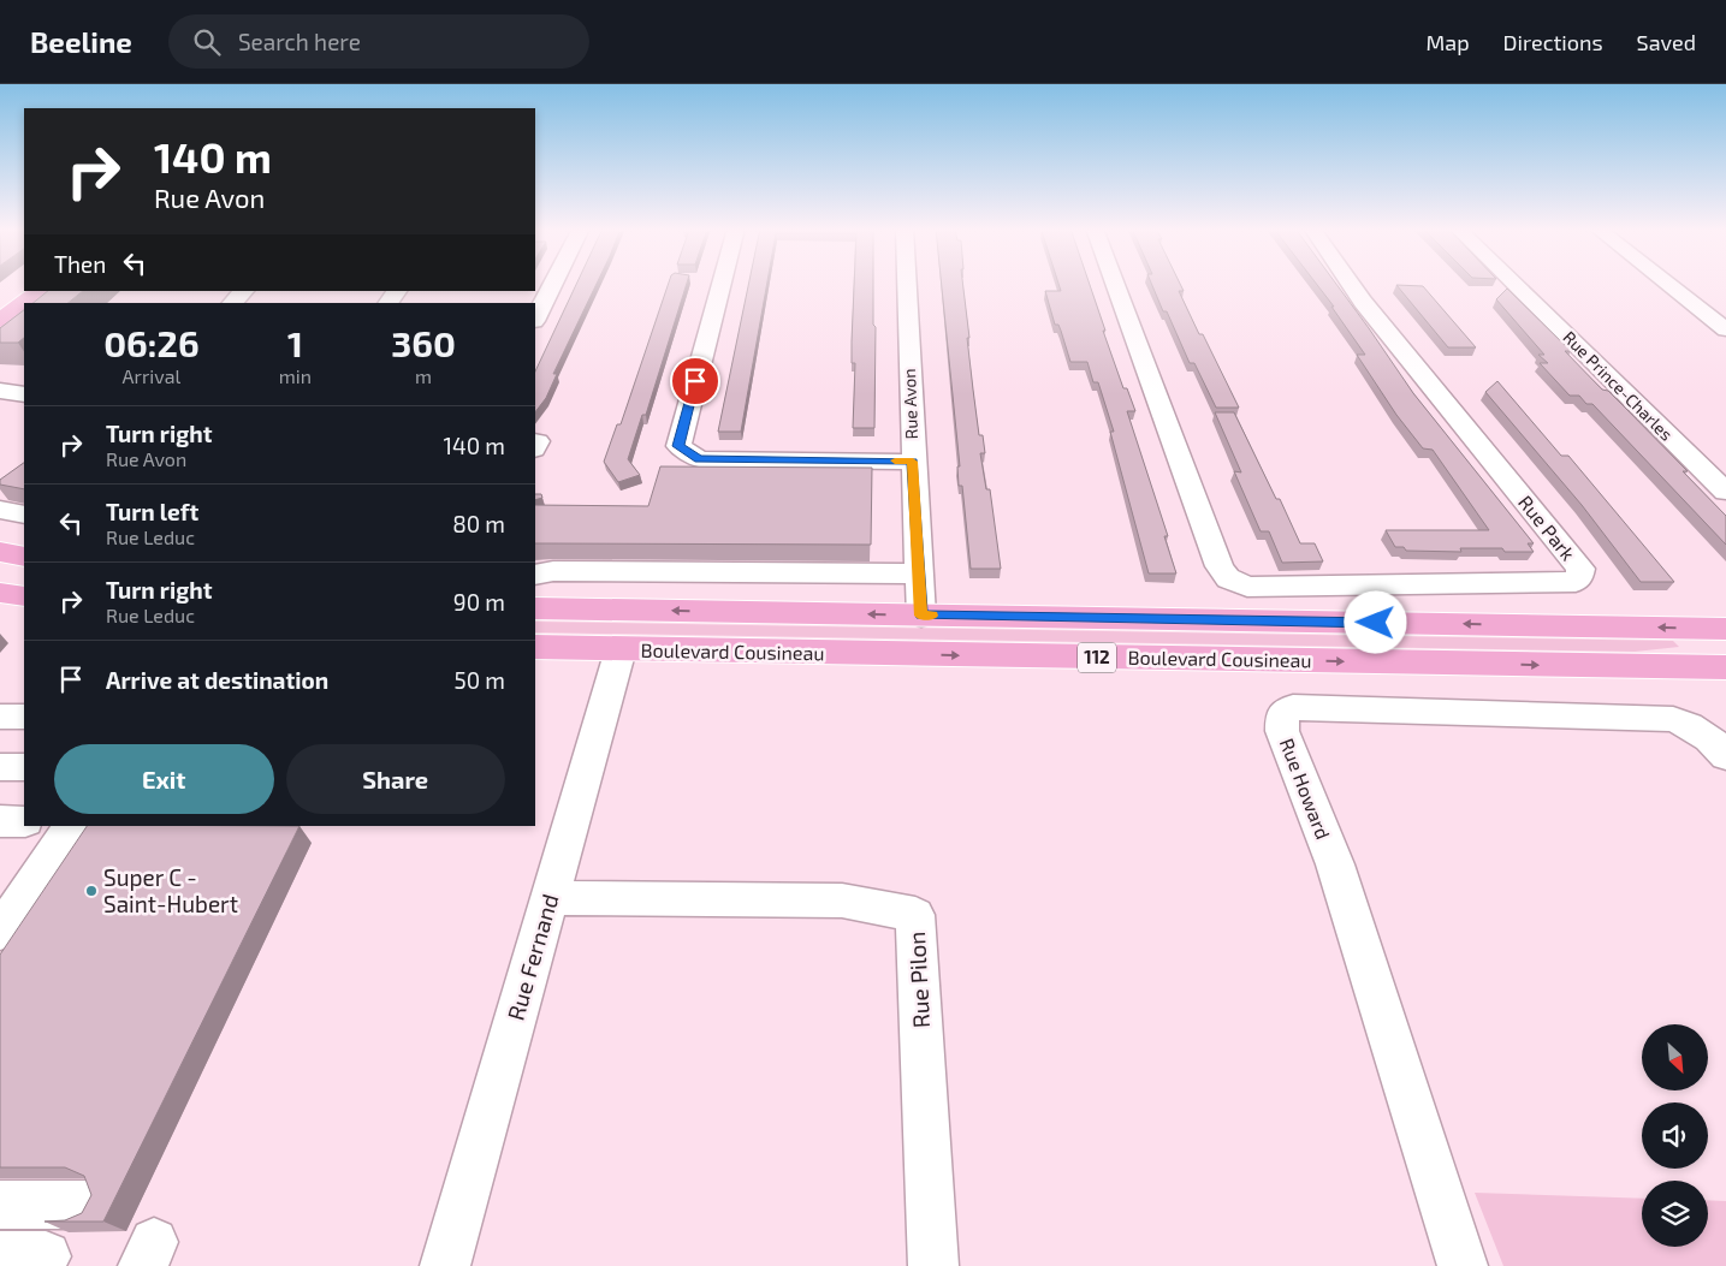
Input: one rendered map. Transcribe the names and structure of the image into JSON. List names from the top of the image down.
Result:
{
  "streets": {
    "main road": ["Boulevard Cousineau", "112"],
    "street": [
      "Rue Prince-Charles",
      "Rue Avon",
      "Rue Park",
      "Rue Howard",
      "Rue Fernand",
      "Rue Pilon"
    ]
  },
  "crossings": [
    ["Rue Avon", "Boulevard Cousineau"],
    ["Boulevard Cousineau", "Rue Fernand"],
    ["Rue Fernand", "Rue Pilon"]
  ],
  "places": ["Super C - Saint-Hubert"],
  "north": "bottom right",
  "page": {
    "header": "Beeline",
    "search": "Search here",
    "nav": ["Map", "Directions", "Saved"],
    "turn": ["140 m", "Rue Avon"],
    "then": "Then",
    "eta": [
      "06:26",
      "Arrival",
      "1",
      "min",
      "360",
      "m"
    ],
    "list": [
      {
        "name": "Turn right",
        "note": "Rue Avon",
        "value": "140 m"
      },
      {
        "name": "Turn left",
        "note": "Rue Leduc",
        "value": "80 m"
      },
      {
        "name": "Turn right",
        "note": "Rue Leduc",
        "value": "90 m"
      },
      {
        "name": "Arrive at destination",
        "value": "50 m"
      }
    ],
    "buttons": ["Exit", "Share"]
  }
}
